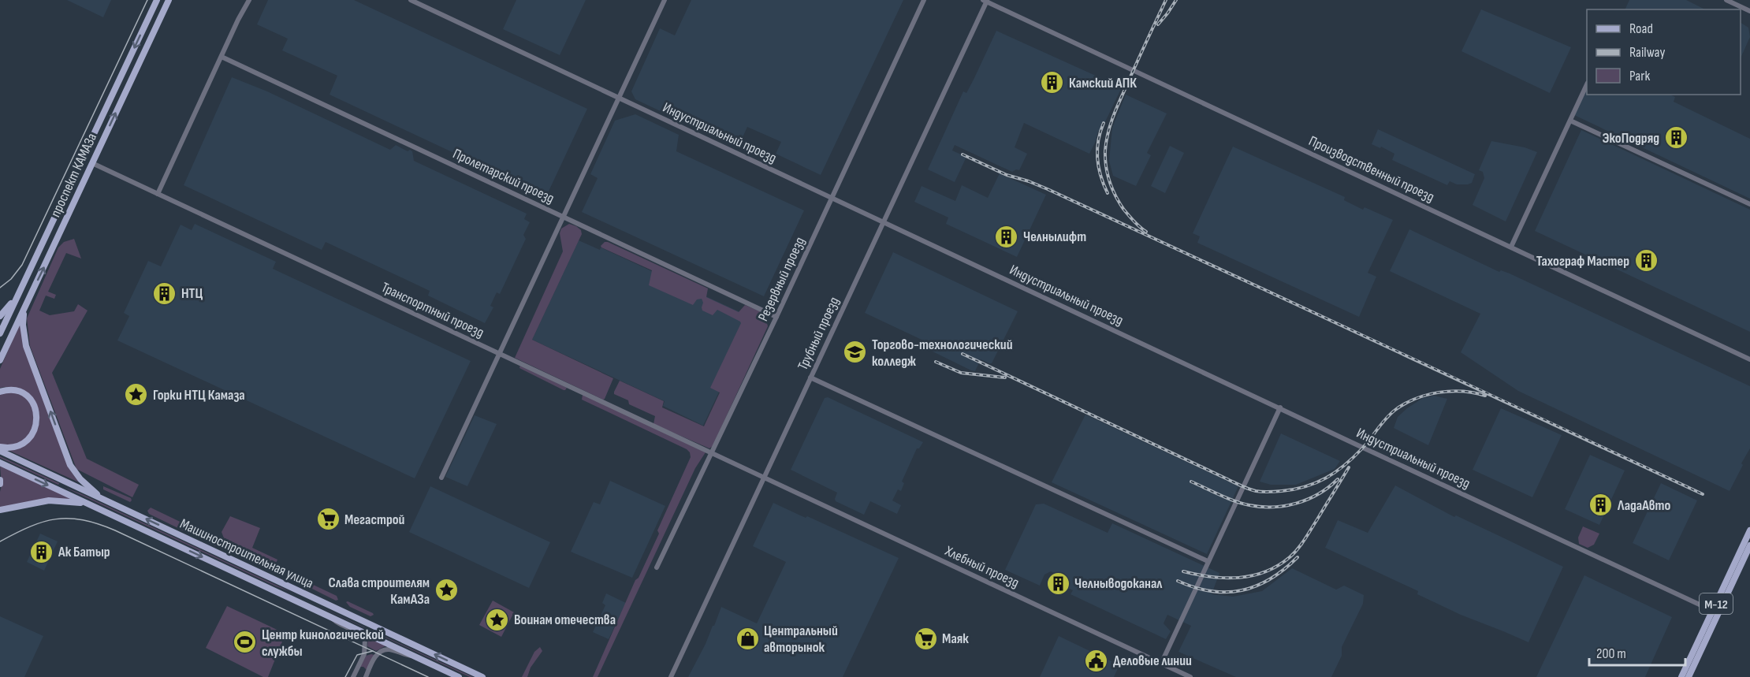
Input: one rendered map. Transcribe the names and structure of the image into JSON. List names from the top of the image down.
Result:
{
  "streets": {
    "main road": ["проспект КАМАЗа", "Машиностроительная улица", "М-12"],
    "street": [
      "Индустриальный проезд",
      "Производственный проезд",
      "Пролетарский проезд",
      "Резервный проезд",
      "Транспортный проезд",
      "Трубный проезд",
      "Хлебный проезд"
    ]
  },
  "crossings": [
    ["Индустриальный проезд", "Резервный проезд"],
    ["Индустриальный проезд", "Трубный проезд"],
    ["Индустриальный проезд", "М-12"],
    ["Производственный проезд", "Трубный проезд"],
    ["проспект КАМАЗа", "Транспортный проезд"],
    ["Пролетарский проезд", "Резервный проезд"],
    ["Резервный проезд", "Транспортный проезд"],
    ["Транспортный проезд", "Трубный проезд"],
    ["Транспортный проезд", "Хлебный проезд"],
    ["Трубный проезд", "Хлебный проезд"]
  ],
  "places": {
    "building": [
      "Камский АПК",
      "ЭкоПодряд",
      "Челнылифт",
      "Тахограф Мастер",
      "НТЦ",
      "ЛадаАвто",
      "Ак Батыр",
      "Челныводоканал"
    ],
    "school or university": ["Торгово-технологический колледж"],
    "place": ["Горки НТЦ Камаза", "Слава строителям КамАЗа", "Воинам отечества"],
    "supermarket": ["Мегастрой", "Маяк"],
    "shop": ["Центральный авторынок"],
    "sports": ["Центр кинологической службы"],
    "public building": ["Деловые линии"]
  },
  "legend": ["Road", "Railway", "Park"],
  "scale_bar": "200 m"
}
